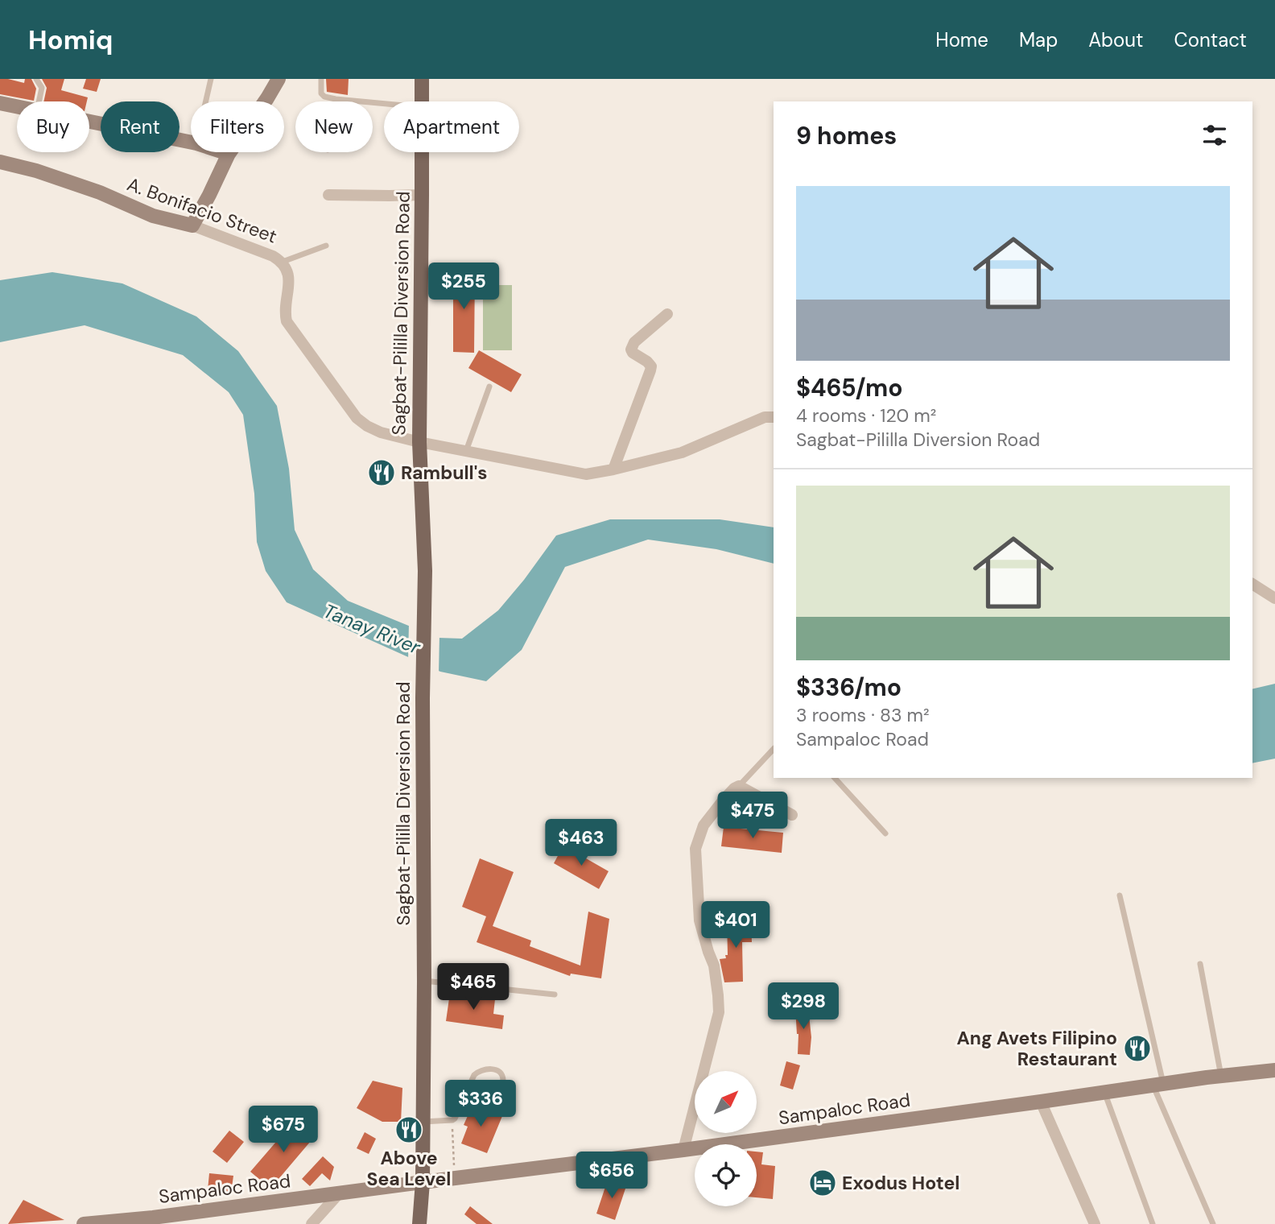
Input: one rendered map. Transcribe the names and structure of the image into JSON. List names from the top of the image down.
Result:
{
  "streets": {
    "main road": ["A. Bonifacio Street", "Sagbat-Pililla Diversion Road", "Sampaloc Road"]
  },
  "crossings": [
    ["A. Bonifacio Street", "Sagbat-Pililla Diversion Road"],
    ["Sagbat-Pililla Diversion Road", "Sampaloc Road"]
  ],
  "water": ["Tanay River"],
  "places": {
    "restaurant": ["Rambull's", "Ang Avets Filipino Restaurant", "Above Sea Level"],
    "hotel": ["Exodus Hotel"]
  },
  "north": "top right",
  "page": {
    "header": "Homiq",
    "nav": [
      "Home",
      "Map",
      "About",
      "Contact"
    ],
    "chip": [
      "Buy",
      "Rent",
      "Filters",
      "New",
      "Apartment"
    ],
    "heading": "9 homes",
    "list": [
      {
        "name": "$465/mo",
        "note": "4 rooms · 120 m² · Sagbat-Pililla Diversion Road"
      },
      {
        "name": "$336/mo",
        "note": "3 rooms · 83 m² · Sampaloc Road"
      }
    ],
    "price": [
      "$255",
      "$475",
      "$463",
      "$401",
      "$465",
      "$298",
      "$336",
      "$675",
      "$656"
    ]
  }
}
